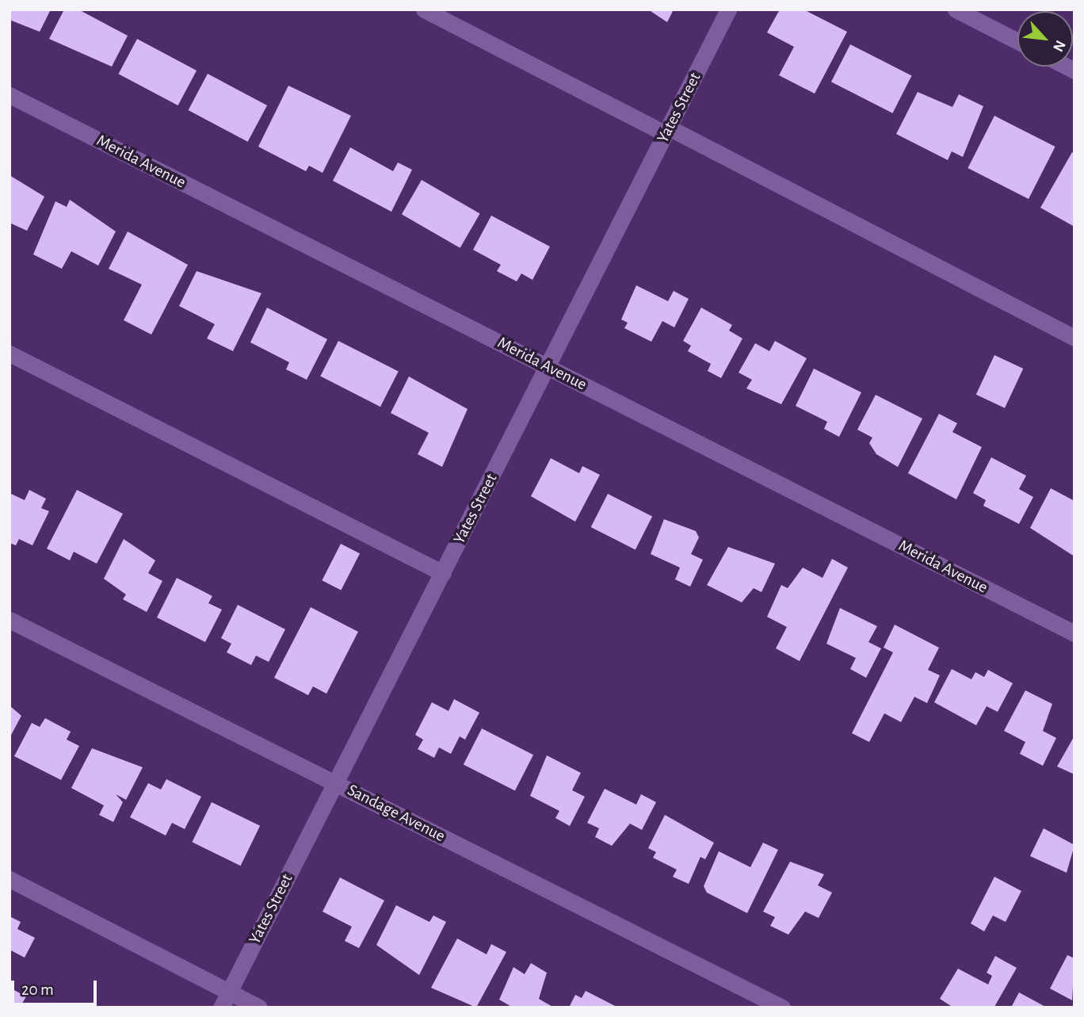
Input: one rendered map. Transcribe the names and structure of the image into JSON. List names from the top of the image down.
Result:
{
  "streets": {
    "street": ["Yates Street", "Merida Avenue", "Sandage Avenue"]
  },
  "crossings": [
    ["Yates Street", "Merida Avenue"],
    ["Yates Street", "Sandage Avenue"]
  ],
  "scale_bar": "20 m",
  "north": "bottom right"
}
